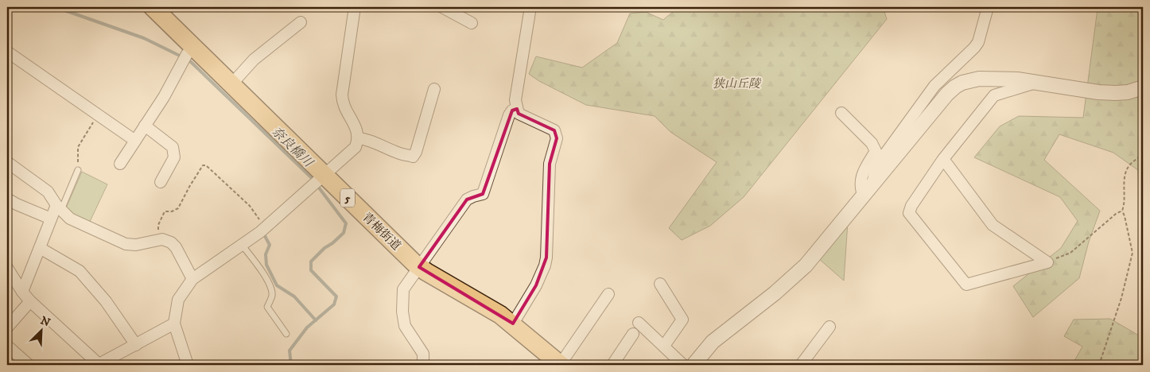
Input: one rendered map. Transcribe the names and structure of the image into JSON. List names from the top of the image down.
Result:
{
  "streets": {
    "main road": ["5", "青梅街道"]
  },
  "water": ["奈良橋川"],
  "parks": ["狭山丘陵"],
  "north": "top right"
}
